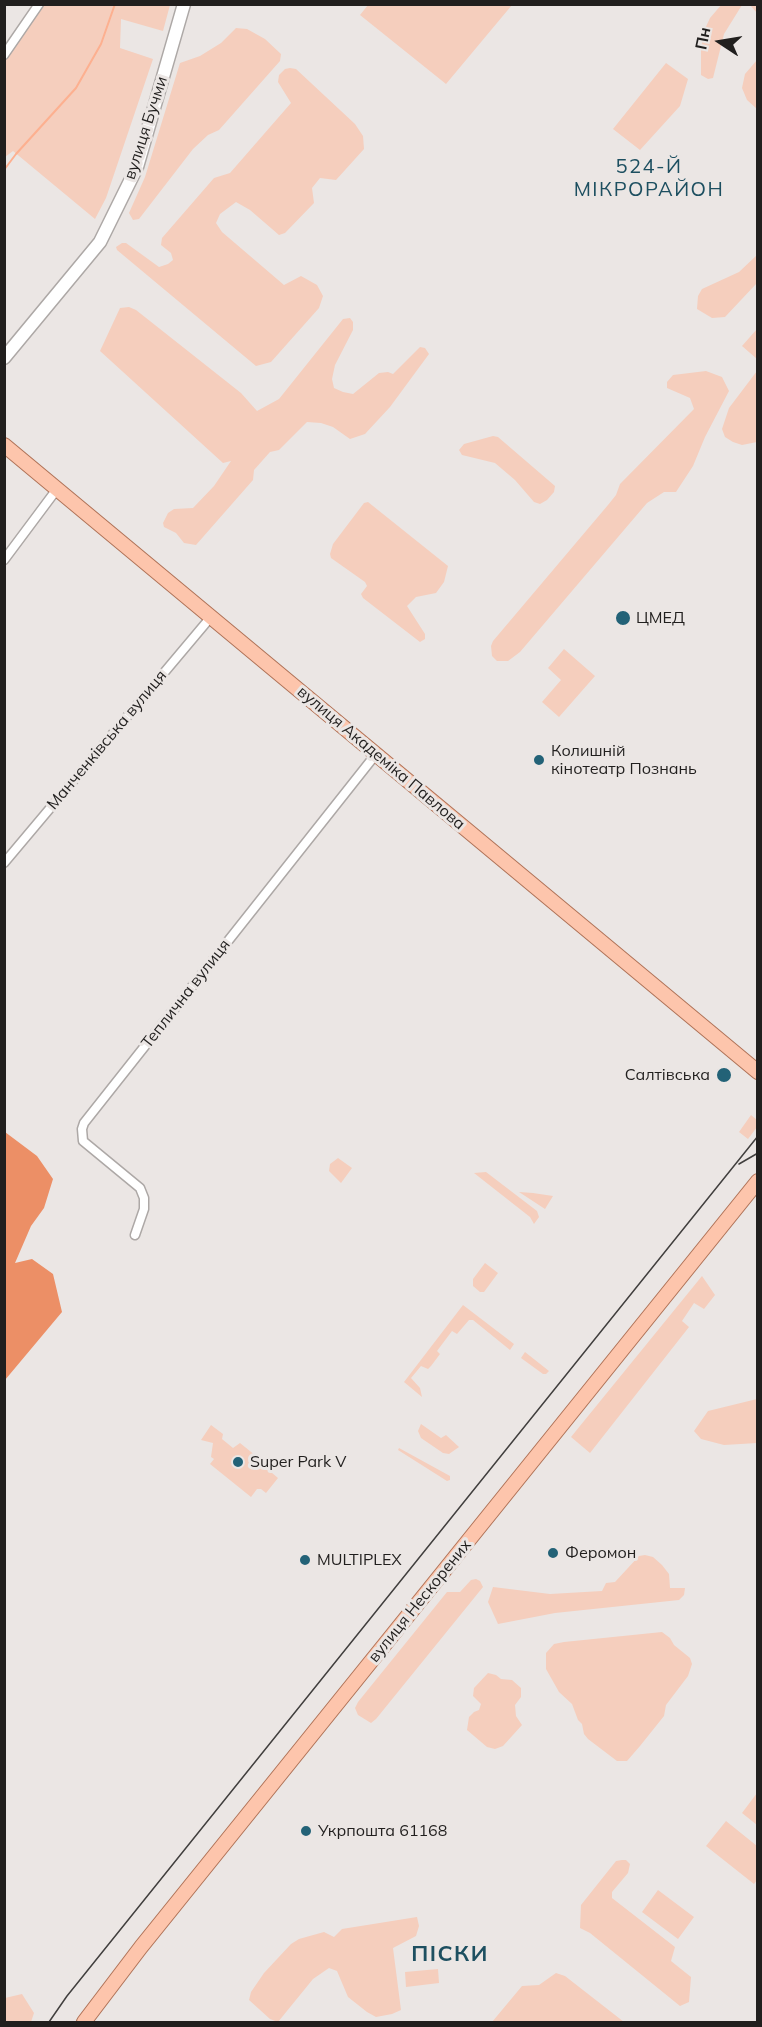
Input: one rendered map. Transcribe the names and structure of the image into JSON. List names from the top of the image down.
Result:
{
  "streets": {
    "main road": ["вулиця Академіка Павлова", "вулиця Нескорених"],
    "street": ["вулиця Бучми", "Манченківська вулиця", "Теплична вулиця"]
  },
  "crossings": [
    ["Манченківська вулиця", "вулиця Академіка Павлова"],
    ["вулиця Академіка Павлова", "Теплична вулиця"]
  ],
  "districts": ["524-Й МІКРОРАЙОН", "ПІСКИ"],
  "places": [
    "ЦМЕД",
    "Колишній кінотеатр Познань",
    "Салтівська",
    "Super Park V",
    "Феромон",
    "MULTIPLEX",
    "Укрпошта 61168"
  ],
  "north": "left"
}
